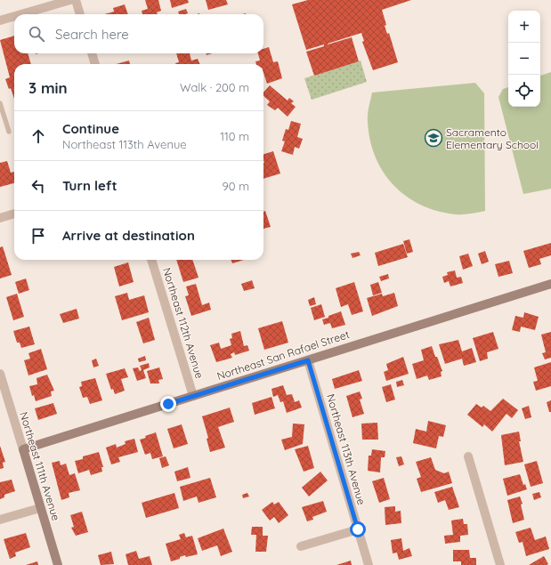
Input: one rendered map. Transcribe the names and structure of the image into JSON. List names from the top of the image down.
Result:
{
  "streets": {
    "street": [
      "Northeast 112th Avenue",
      "Northeast San Rafael Street",
      "Northeast 113th Avenue",
      "Northeast 111th Avenue"
    ]
  },
  "crossings": [
    ["Northeast 112th Avenue", "Northeast San Rafael Street"],
    ["Northeast San Rafael Street", "Northeast 113th Avenue"],
    ["Northeast San Rafael Street", "Northeast 111th Avenue"]
  ],
  "places": {
    "school or university": ["Sacramento Elementary School"]
  },
  "page": {
    "map_buttons": ["+", "−"],
    "search": "Search here",
    "heading": ["3 min", "Walk · 200 m"],
    "list": [
      ["Continue", "Northeast 113th Avenue", "110 m"],
      ["Turn left", "90 m"],
      "Arrive at destination"
    ]
  }
}
